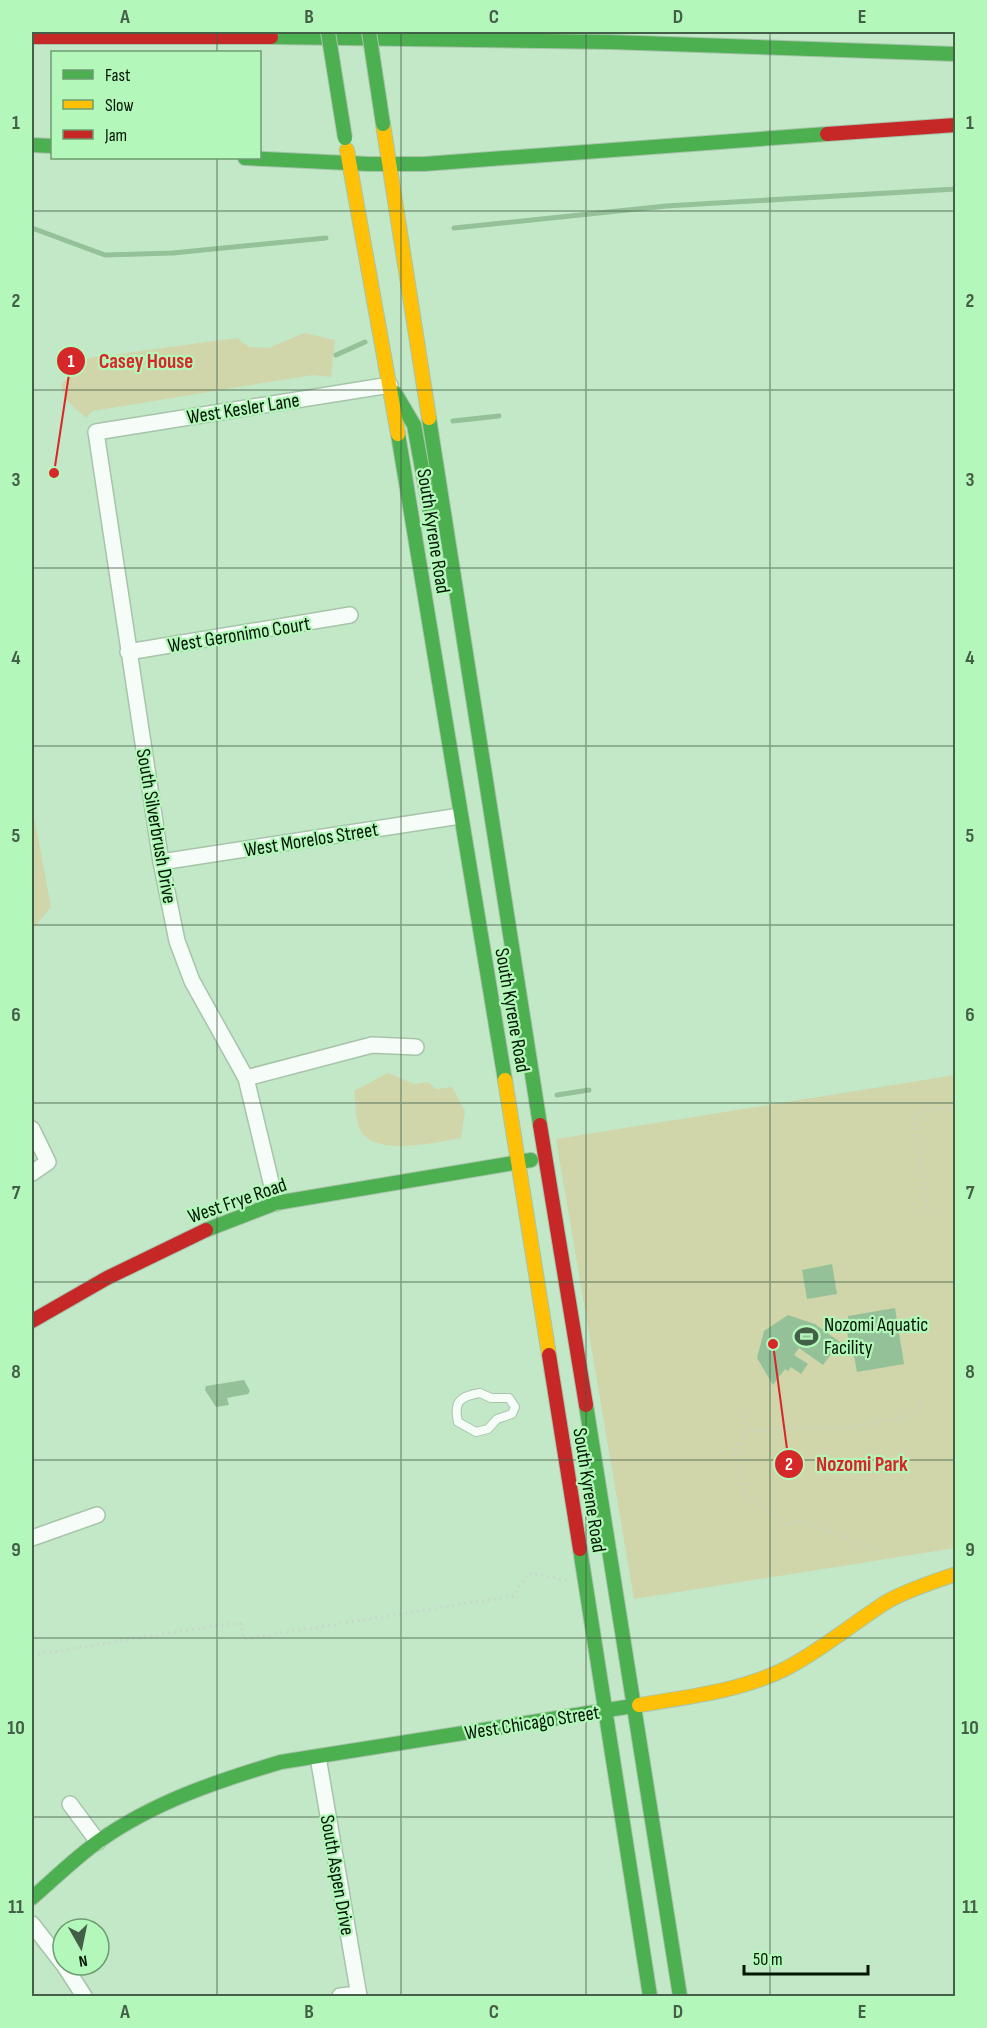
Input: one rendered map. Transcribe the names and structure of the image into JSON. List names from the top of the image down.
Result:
{
  "streets": {
    "main road": ["South Kyrene Road", "West Frye Road", "West Chicago Street"],
    "street": [
      "West Kesler Lane",
      "West Geronimo Court",
      "South Silverbrush Drive",
      "West Morelos Street",
      "South Aspen Drive"
    ]
  },
  "crossings": [
    ["West Kesler Lane", "South Kyrene Road"],
    ["West Kesler Lane", "South Silverbrush Drive"],
    ["South Kyrene Road", "West Morelos Street"],
    ["South Kyrene Road", "West Frye Road"],
    ["South Kyrene Road", "West Chicago Street"],
    ["West Geronimo Court", "South Silverbrush Drive"],
    ["South Silverbrush Drive", "West Morelos Street"],
    ["South Silverbrush Drive", "West Frye Road"],
    ["West Chicago Street", "South Aspen Drive"]
  ],
  "places": {
    "other": ["Casey House", "Nozomi Park"],
    "sports": ["Nozomi Aquatic Facility"]
  },
  "legend": ["Fast", "Slow", "Jam"],
  "scale_bar": "50 m",
  "north": "bottom",
  "grid": {
    "columns": [
      "A",
      "B",
      "C",
      "D",
      "E"
    ],
    "rows": [
      "1",
      "2",
      "3",
      "4",
      "5",
      "6",
      "7",
      "8",
      "9",
      "10",
      "11"
    ]
  }
}
